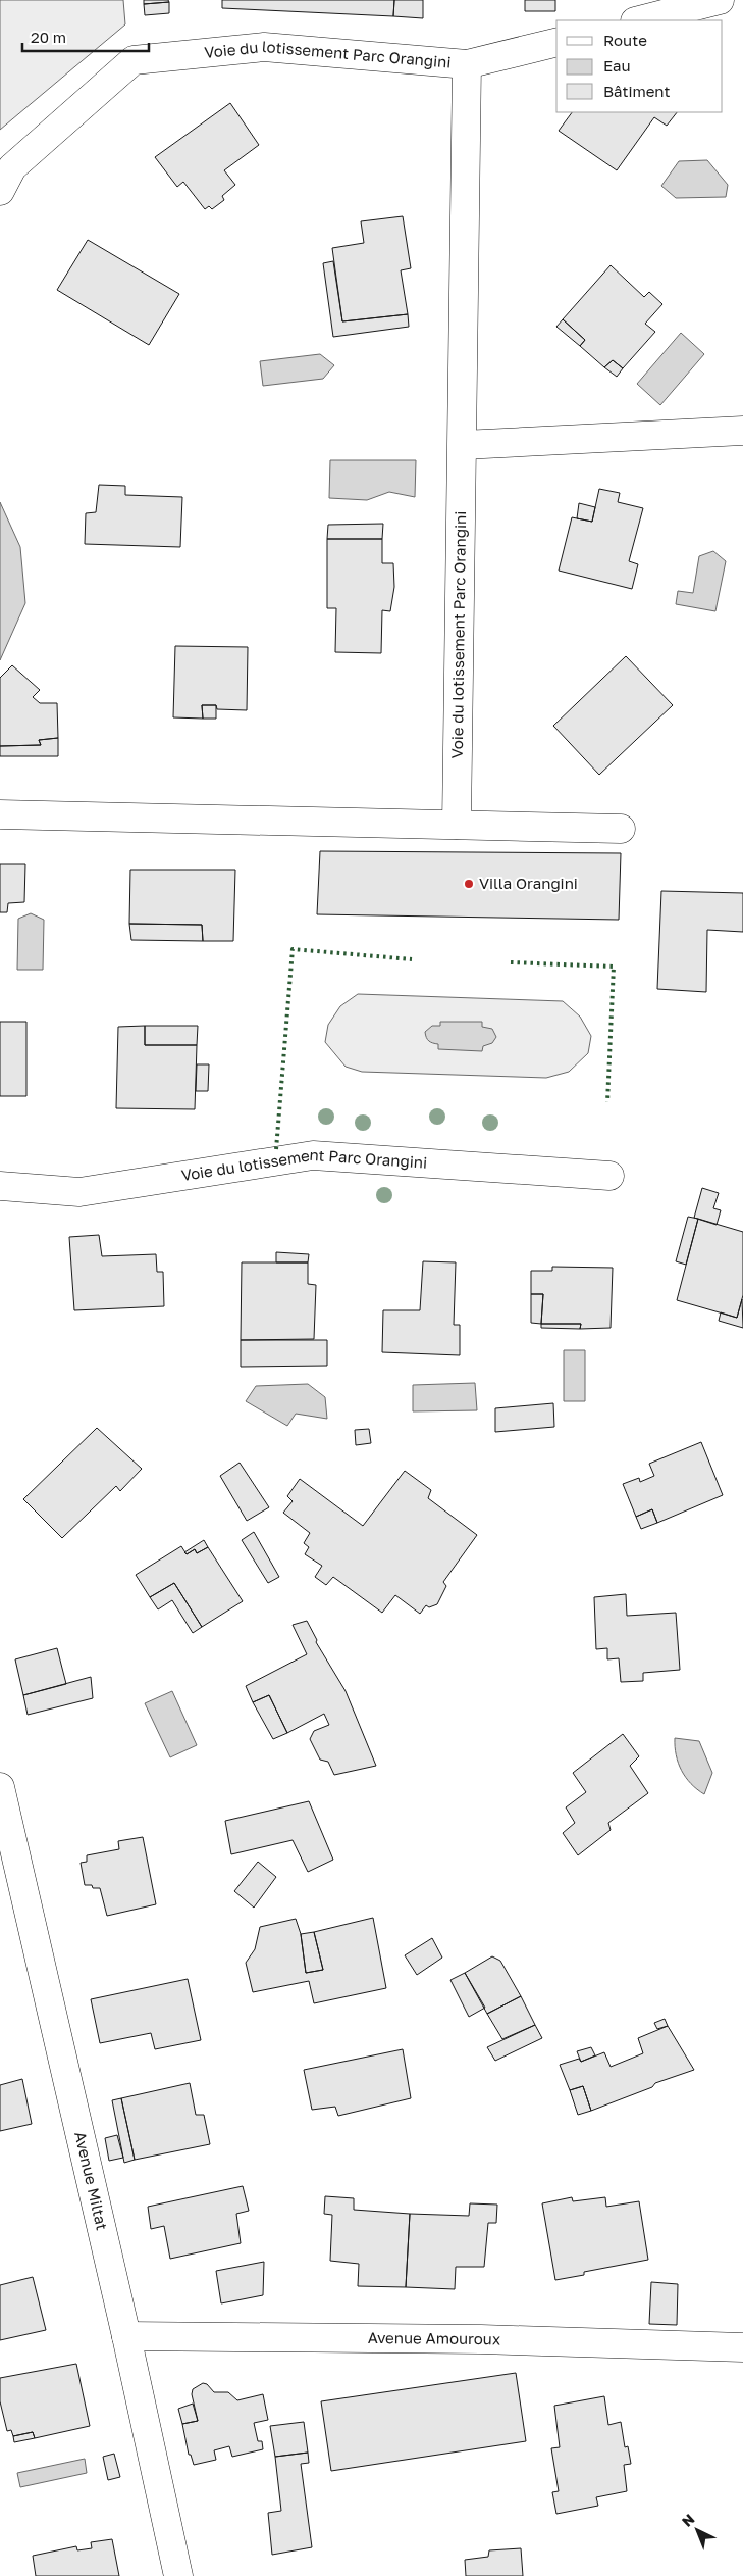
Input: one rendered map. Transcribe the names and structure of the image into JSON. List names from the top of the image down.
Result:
{
  "streets": {
    "street": ["Voie du lotissement Parc Orangini", "Avenue Miltat", "Avenue Amouroux"]
  },
  "crossings": [
    ["Avenue Miltat", "Avenue Amouroux"]
  ],
  "places": ["Villa Orangini"],
  "legend": ["Route", "Eau", "Bâtiment"],
  "scale_bar": "20 m",
  "north": "top left"
}
